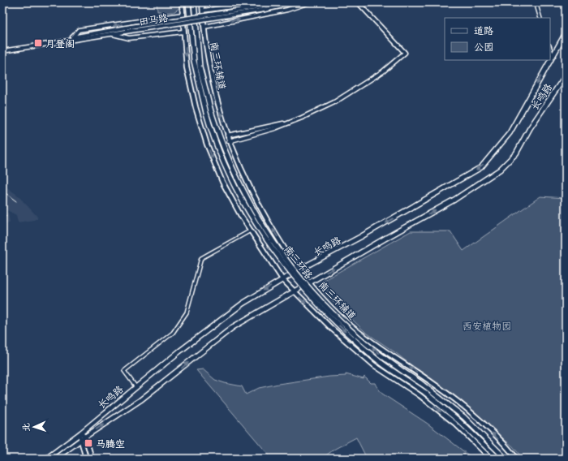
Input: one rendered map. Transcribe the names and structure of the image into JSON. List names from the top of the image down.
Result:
{
  "streets": {
    "main road": ["南三环辅道", "长鸣路", "南三环路"],
    "street": ["田马路"]
  },
  "crossings": [
    ["南三环辅道", "长鸣路"]
  ],
  "parks": ["西安植物园"],
  "places": {
    "transit": ["月登阁", "马腾空"]
  },
  "legend": ["道路", "公园"],
  "north": "left"
}
